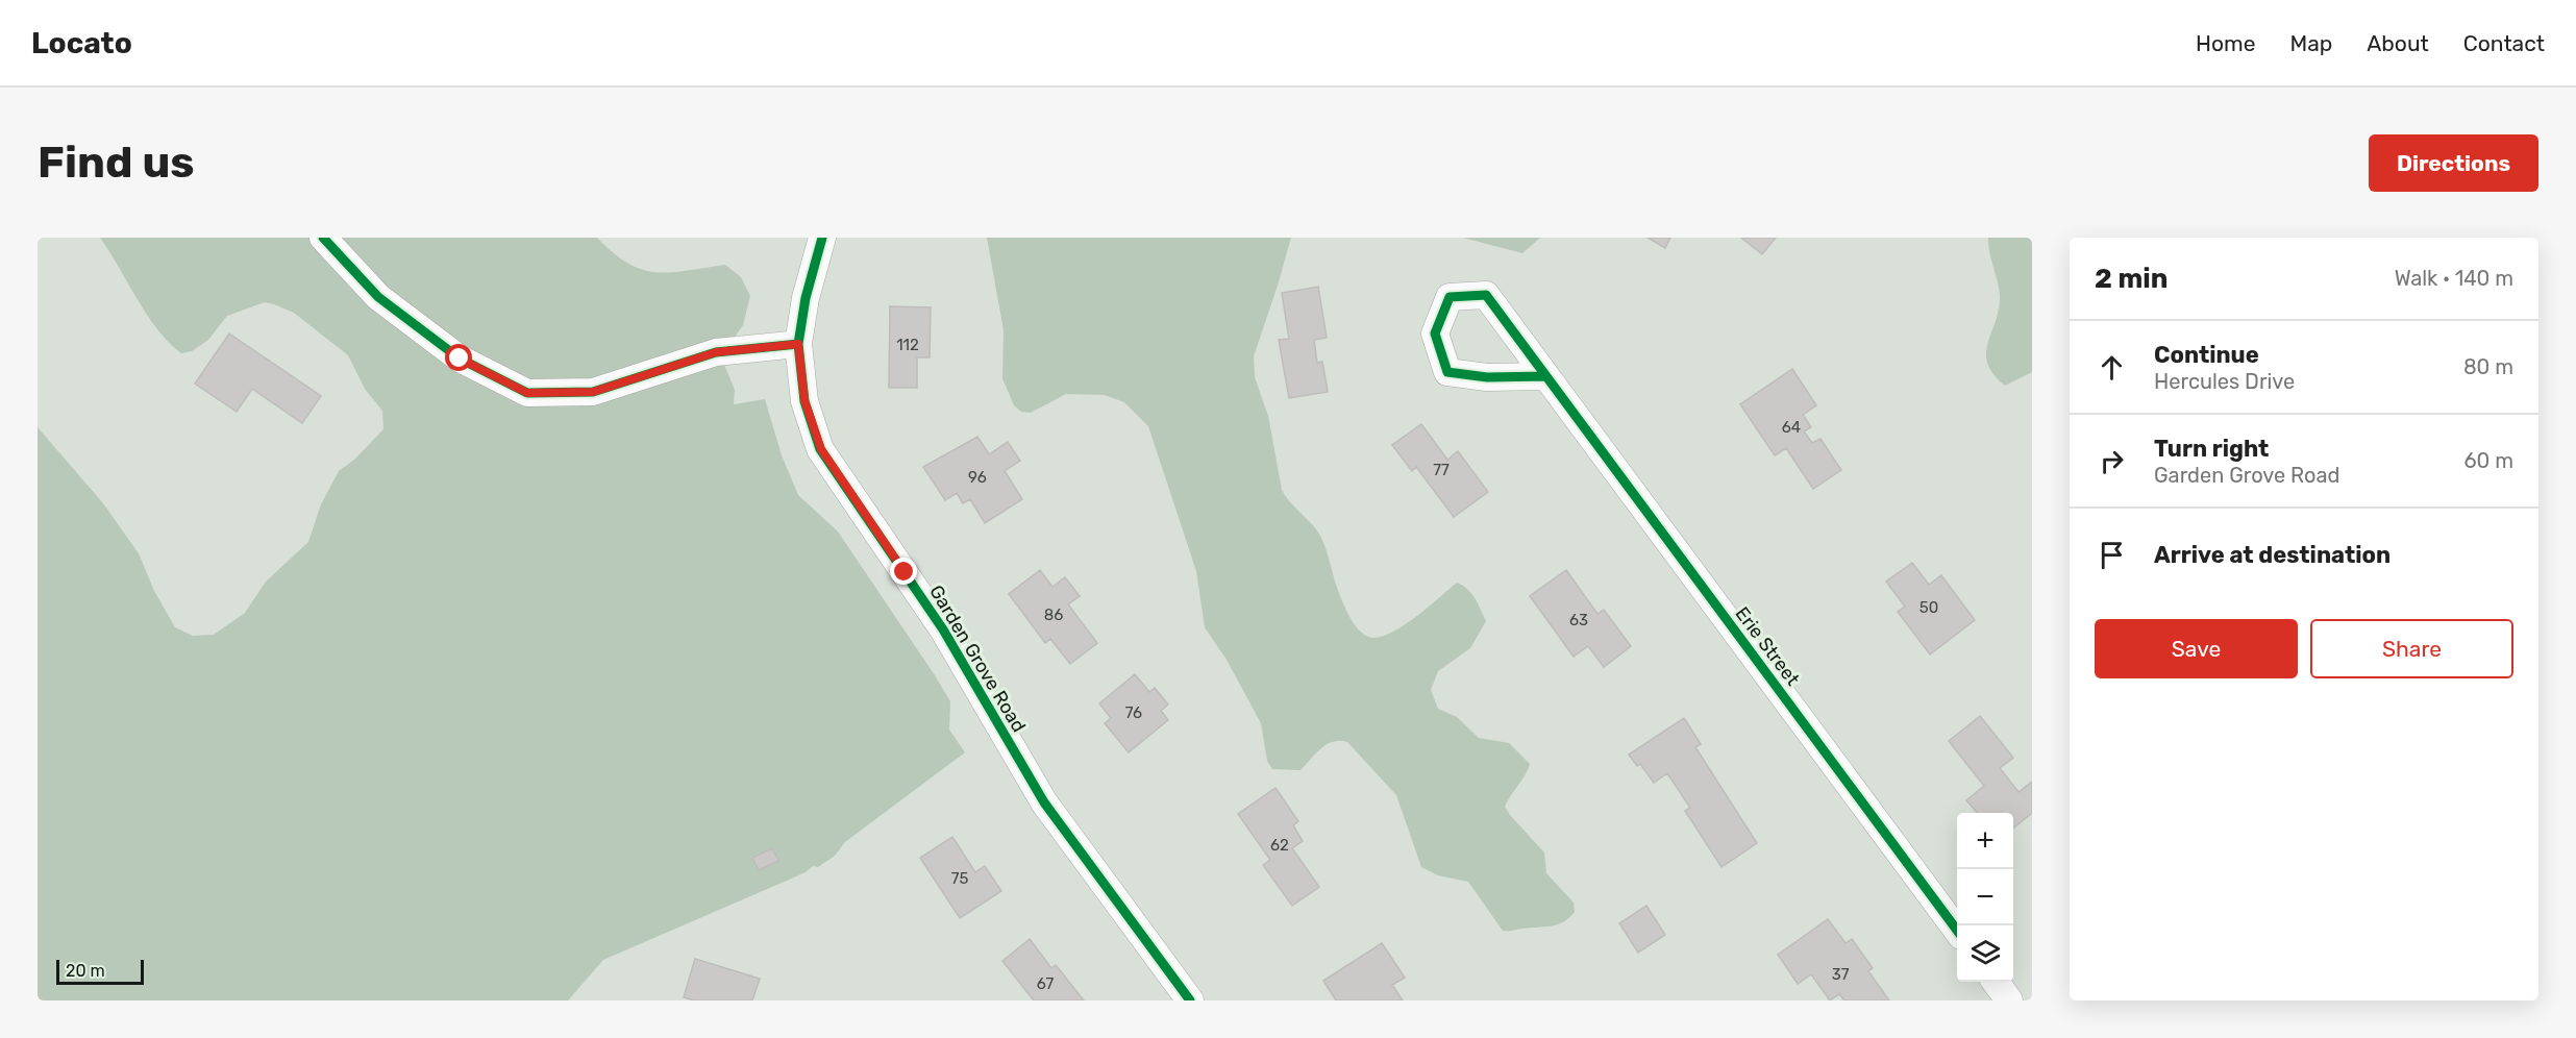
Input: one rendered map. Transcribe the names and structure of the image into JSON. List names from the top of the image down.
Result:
{
  "streets": {
    "street": ["Erie Street", "Garden Grove Road"]
  },
  "house_numbers": [
    "112",
    "64",
    "77",
    "96",
    "50",
    "86",
    "63",
    "76",
    "62",
    "75",
    "37",
    "67"
  ],
  "scale_bar": "20 m",
  "page": {
    "header": "Locato",
    "nav": [
      "Home",
      "Map",
      "About",
      "Contact"
    ],
    "buttons": [
      "Directions",
      ["Save", "Share"]
    ],
    "title": "Find us",
    "heading": ["2 min", "Walk · 140 m"],
    "list": [
      ["Continue", "Hercules Drive", "80 m"],
      ["Turn right", "Garden Grove Road", "60 m"],
      "Arrive at destination"
    ],
    "map_buttons": ["+", "−"],
    "scale": "20 m"
  }
}
